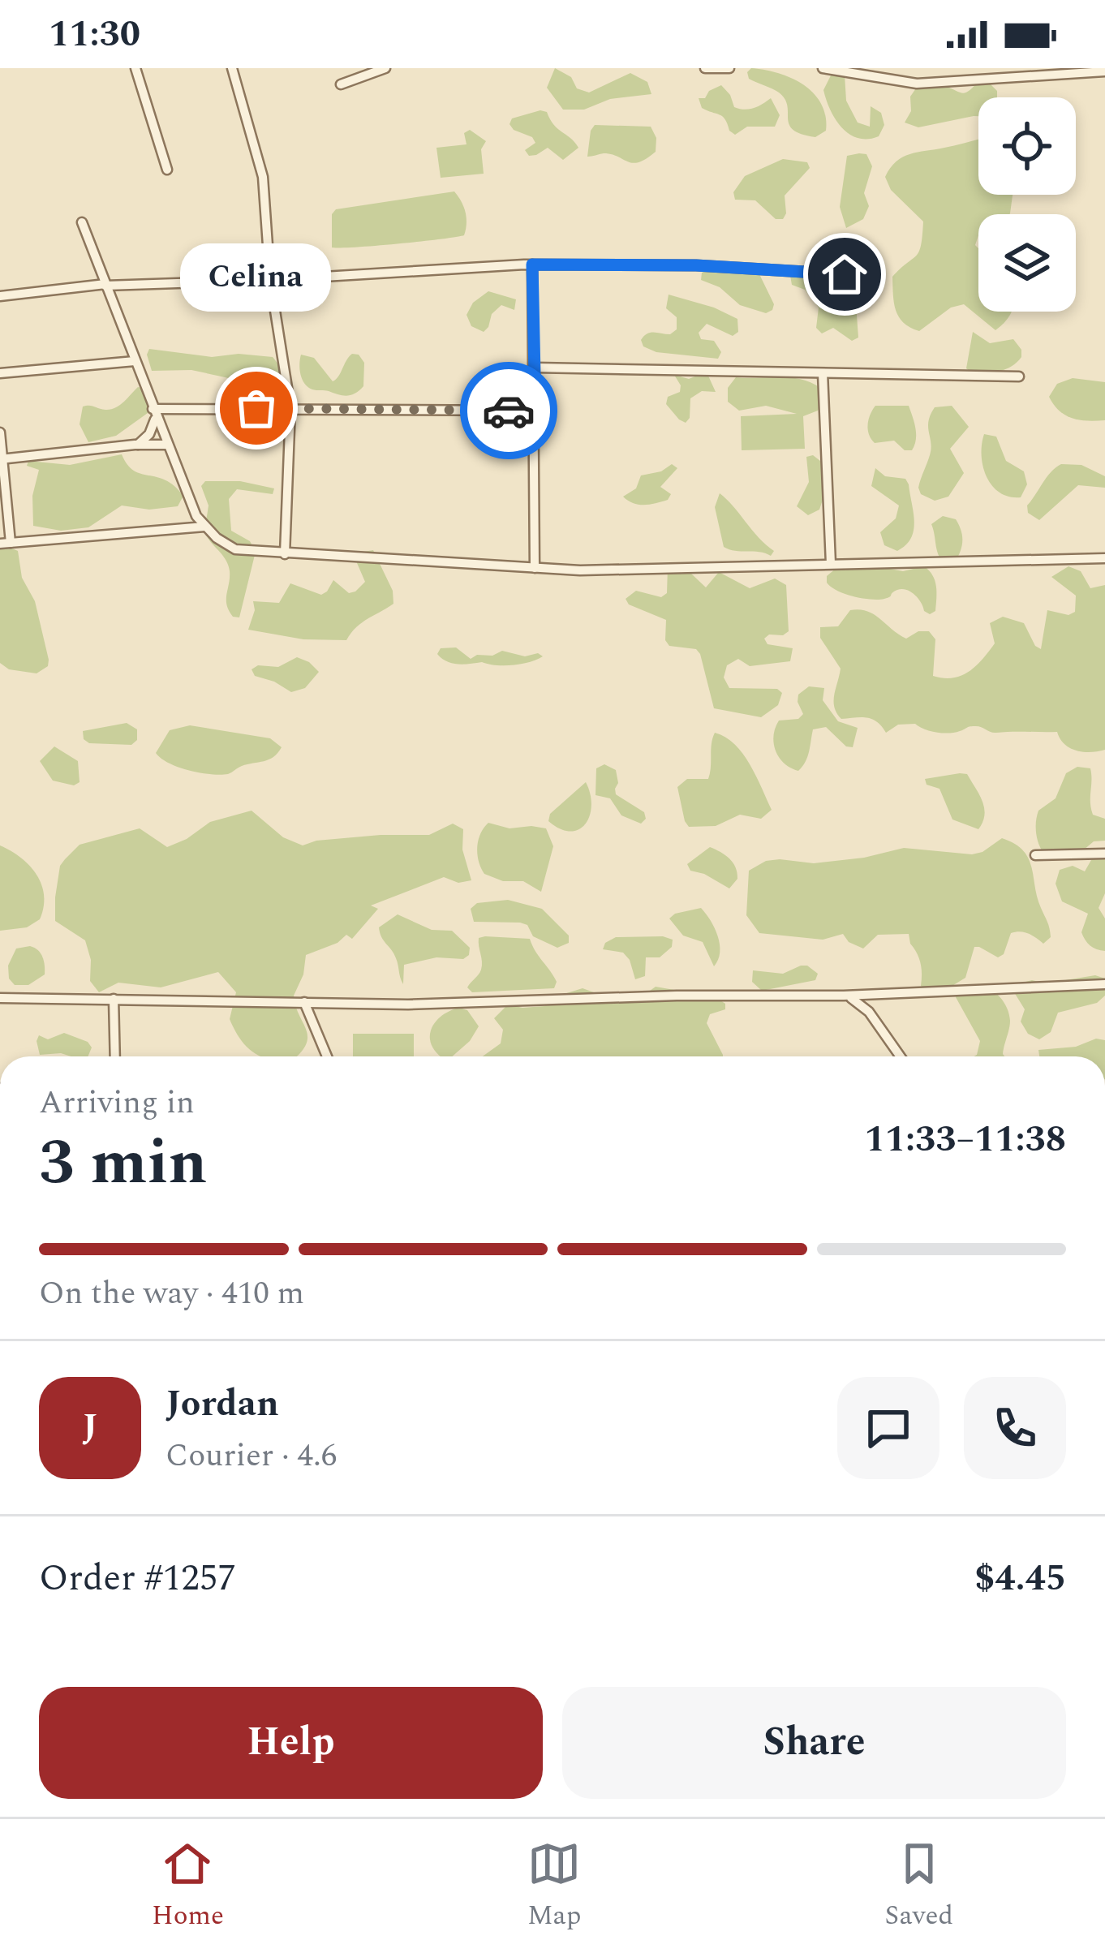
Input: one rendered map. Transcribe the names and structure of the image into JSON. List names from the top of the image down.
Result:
{
  "places": ["Celina"],
  "page": {
    "status": "11:30",
    "bubble": "Celina",
    "heading": ["3 min", "Arriving in", "11:33–11:38"],
    "panel": [
      "Jordan",
      "Courier · 4.6",
      "Order #1257",
      "$4.45"
    ],
    "bar": "On the way · 410 m",
    "round": "J",
    "buttons": ["Help", "Share"],
    "tabs": ["Home", "Map", "Saved"]
  }
}
